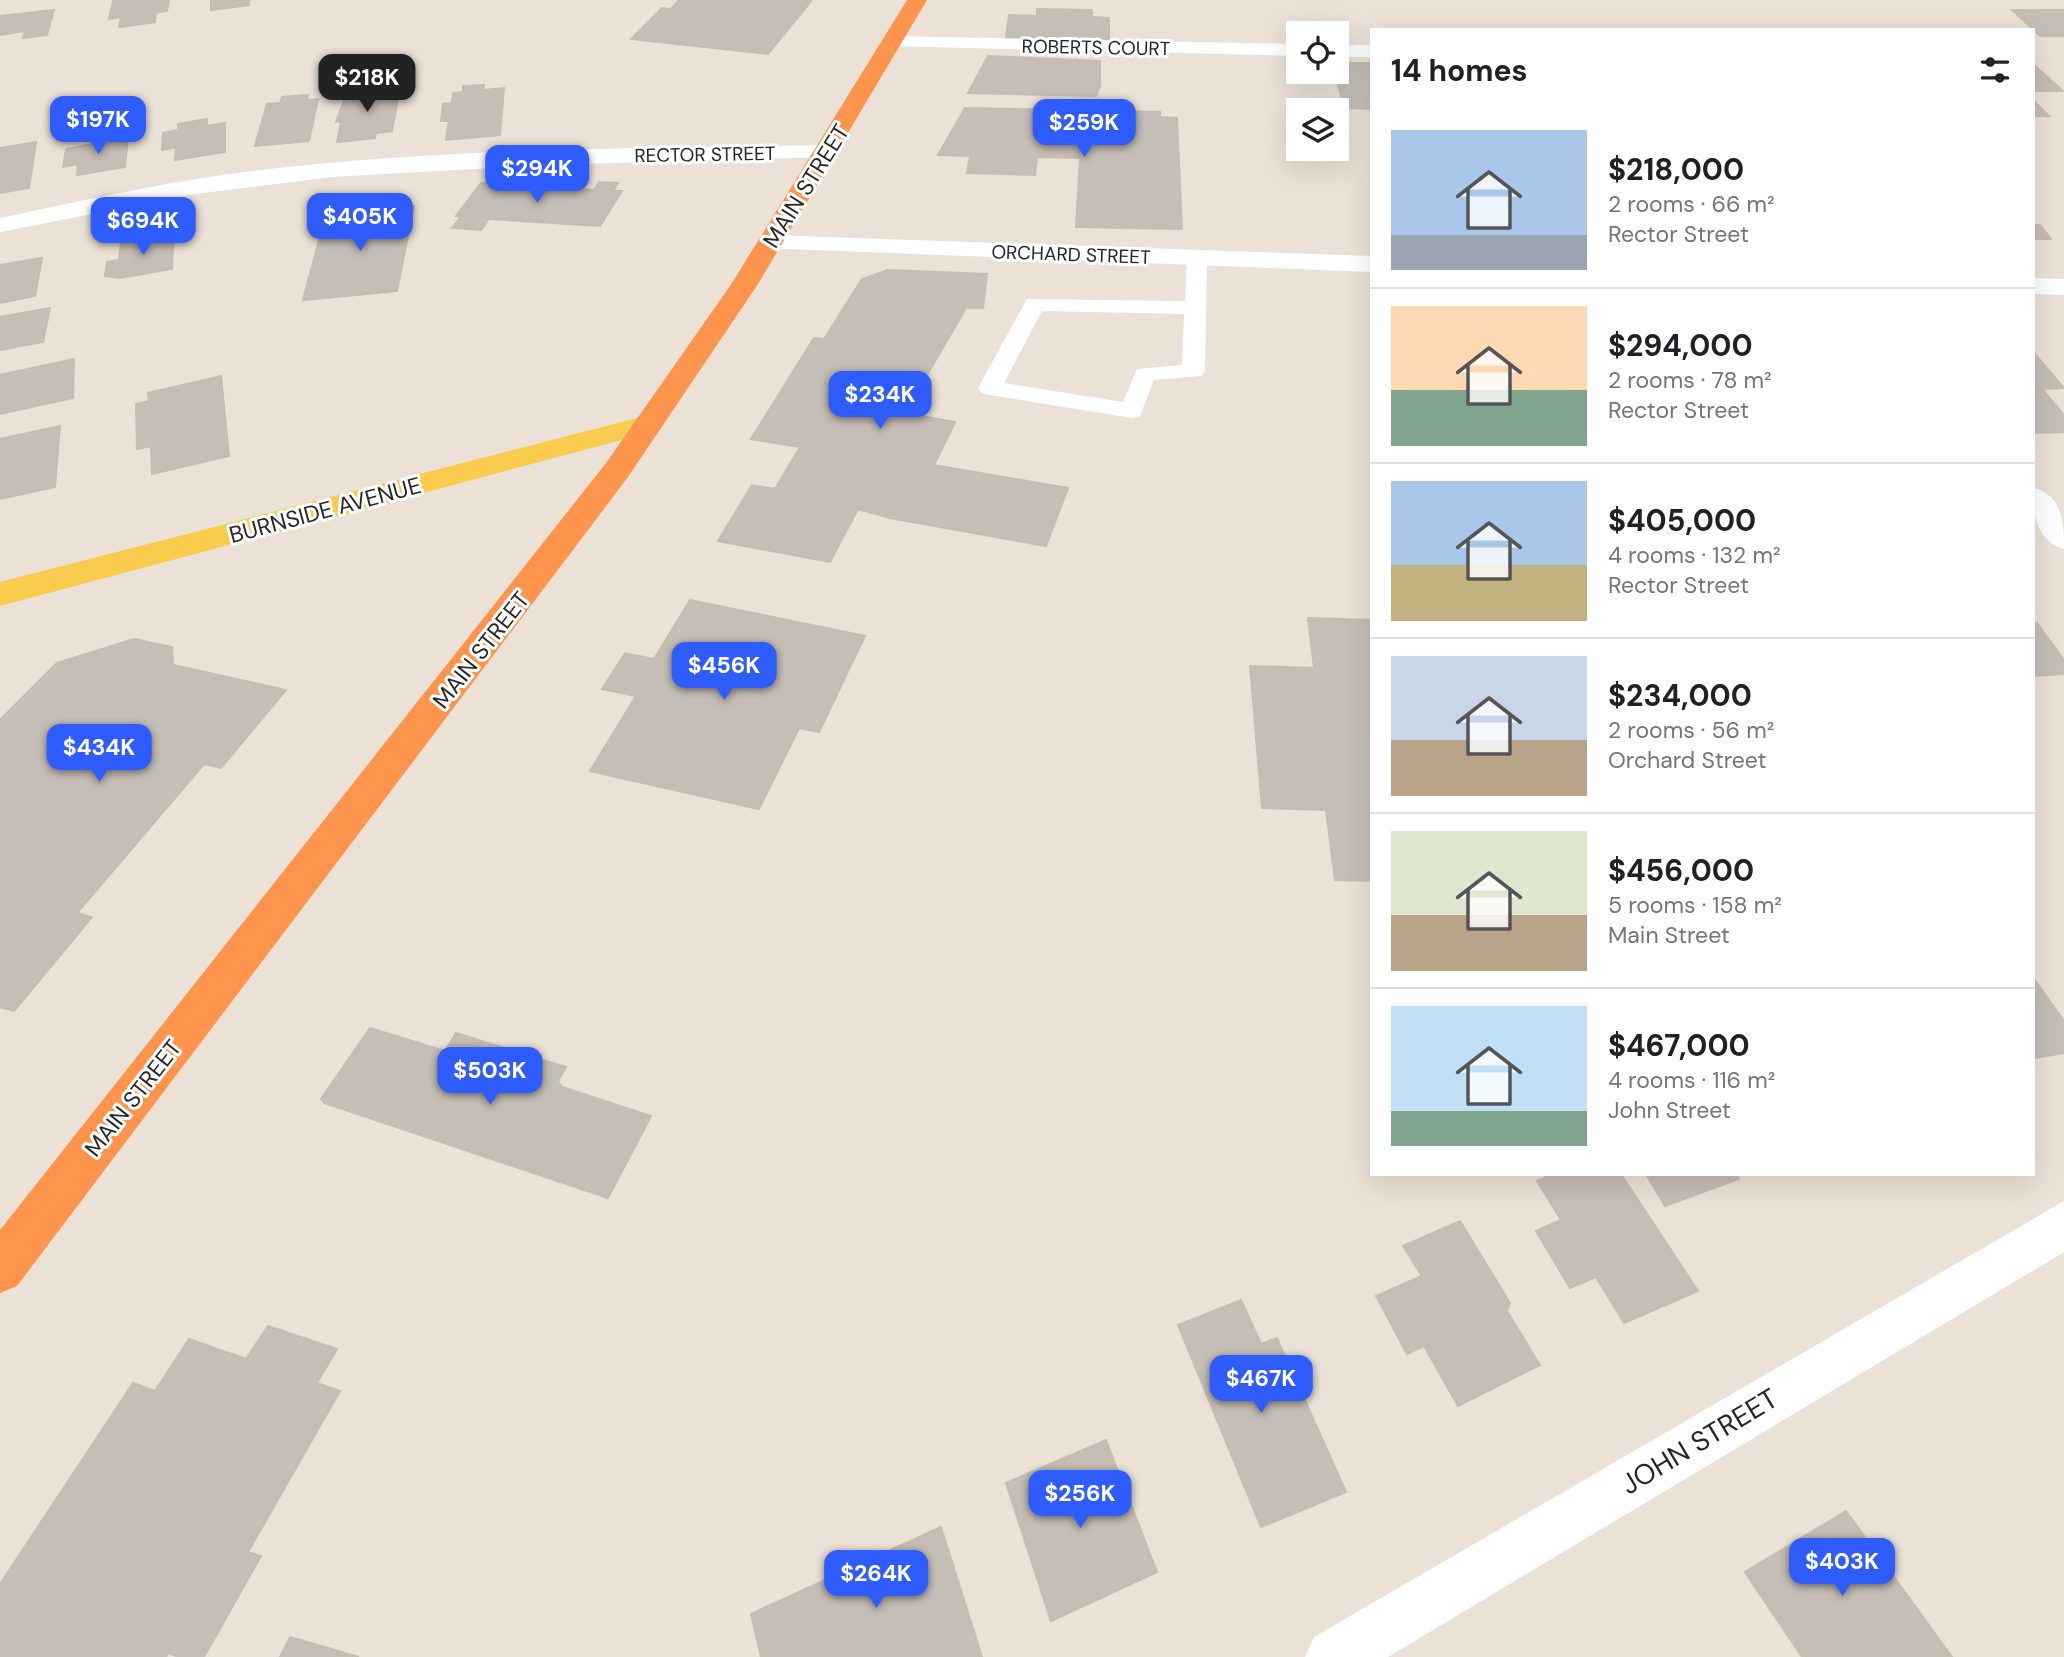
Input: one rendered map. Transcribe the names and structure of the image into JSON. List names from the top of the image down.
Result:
{
  "streets": {
    "highway": ["MAIN STREET"],
    "main road": ["BURNSIDE AVENUE"],
    "street": [
      "ROBERTS COURT",
      "RECTOR STREET",
      "ORCHARD STREET",
      "JOHN STREET"
    ]
  },
  "crossings": [
    ["ROBERTS COURT", "MAIN STREET"],
    ["RECTOR STREET", "MAIN STREET"],
    ["MAIN STREET", "ORCHARD STREET"],
    ["MAIN STREET", "BURNSIDE AVENUE"]
  ],
  "page": {
    "heading": "14 homes",
    "price": [
      "$218K",
      "$197K",
      "$259K",
      "$294K",
      "$405K",
      "$694K",
      "$234K",
      "$456K",
      "$434K",
      "$503K",
      "$467K",
      "$256K",
      "$403K",
      "$264K"
    ],
    "list": [
      {
        "name": "$218,000",
        "note": "2 rooms · 66 m² · Rector Street"
      },
      {
        "name": "$294,000",
        "note": "2 rooms · 78 m² · Rector Street"
      },
      {
        "name": "$405,000",
        "note": "4 rooms · 132 m² · Rector Street"
      },
      {
        "name": "$234,000",
        "note": "2 rooms · 56 m² · Orchard Street"
      },
      {
        "name": "$456,000",
        "note": "5 rooms · 158 m² · Main Street"
      },
      {
        "name": "$467,000",
        "note": "4 rooms · 116 m² · John Street"
      }
    ]
  }
}
